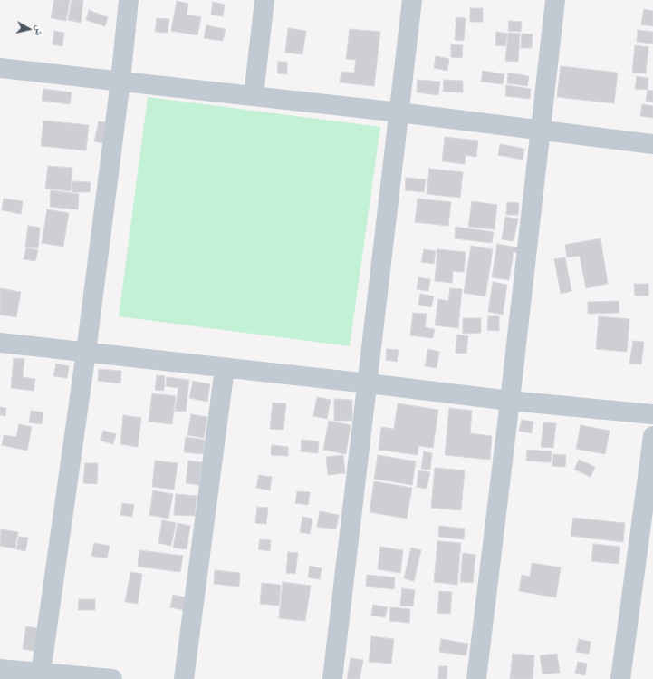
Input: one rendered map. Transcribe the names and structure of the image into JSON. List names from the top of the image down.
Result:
{
  "north": "right"
}
